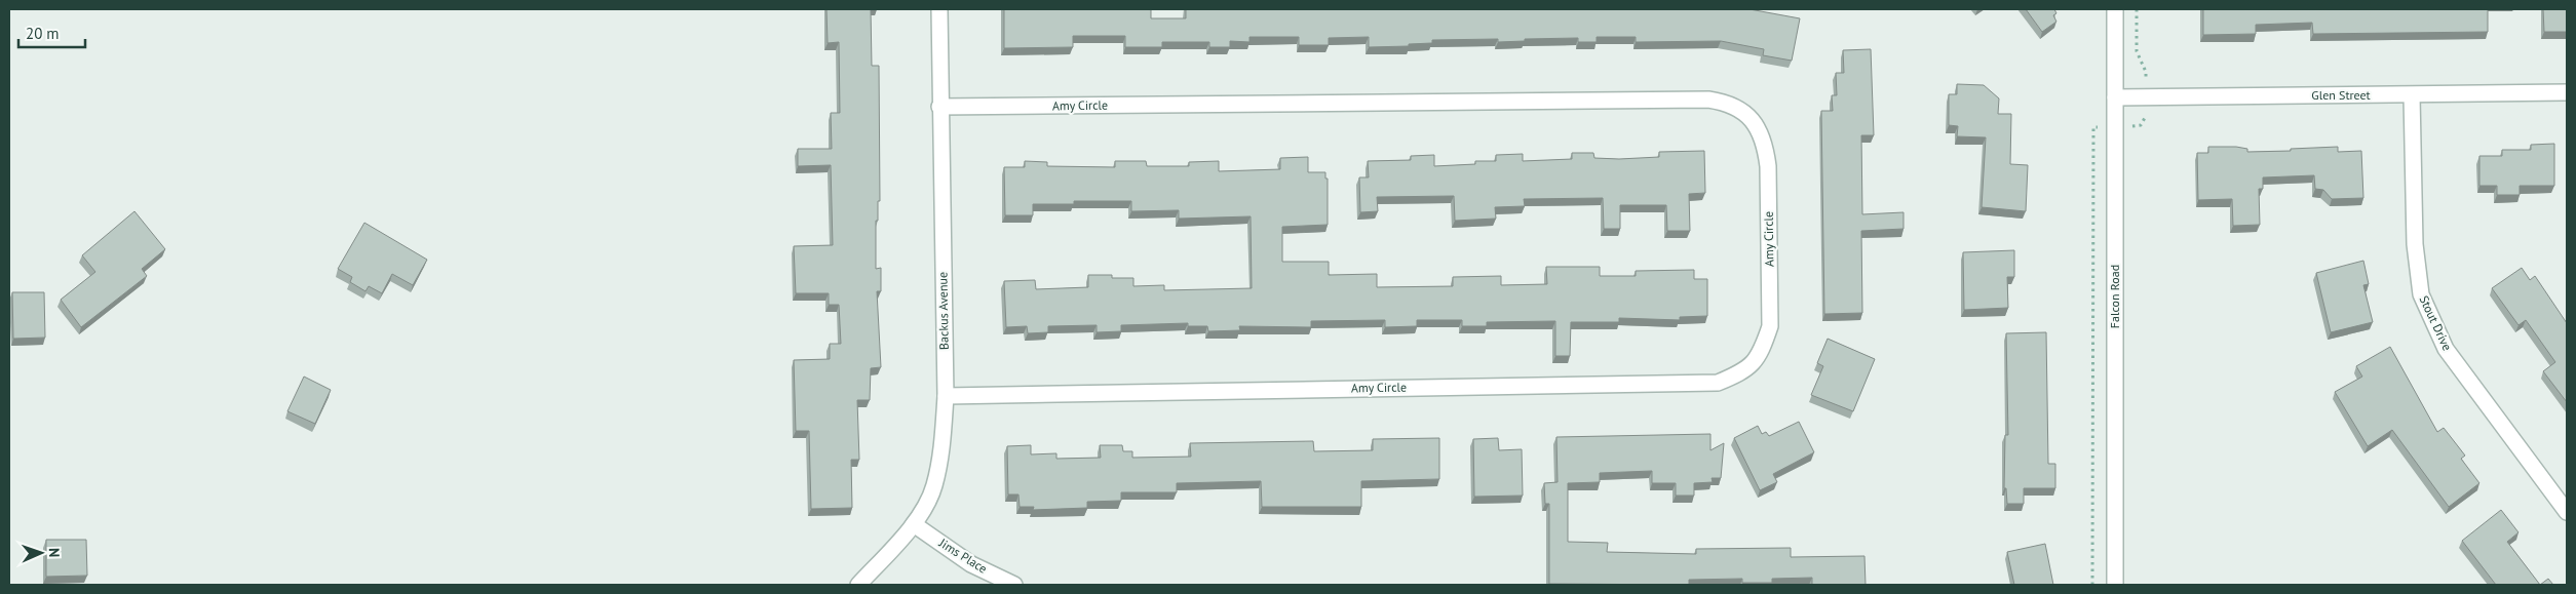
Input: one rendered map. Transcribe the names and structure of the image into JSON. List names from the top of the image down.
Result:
{
  "streets": {
    "street": [
      "Glen Street",
      "Amy Circle",
      "Falcon Road",
      "Backus Avenue",
      "Stout Drive",
      "Jims Place"
    ]
  },
  "crossings": [
    ["Glen Street", "Falcon Road"],
    ["Glen Street", "Stout Drive"],
    ["Amy Circle", "Backus Avenue"],
    ["Backus Avenue", "Jims Place"]
  ],
  "scale_bar": "20 m",
  "north": "right"
}
